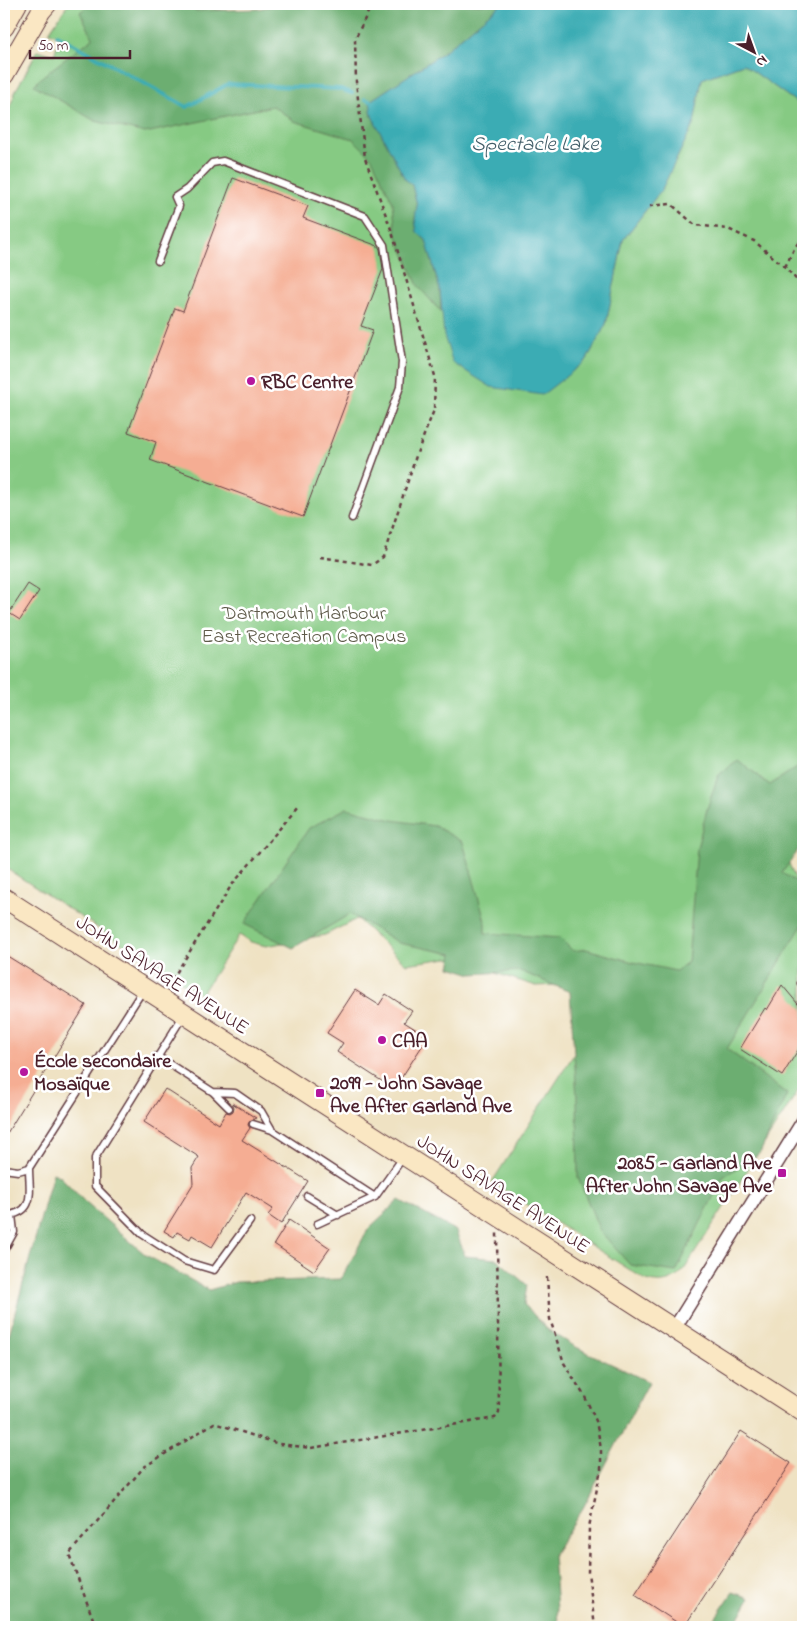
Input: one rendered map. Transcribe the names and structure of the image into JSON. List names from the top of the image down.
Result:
{
  "streets": {
    "main road": ["JOHN SAVAGE AVENUE"]
  },
  "water": ["Spectacle Lake"],
  "parks": ["Dartmouth Harbour East Recreation Campus"],
  "places": {
    "other": ["RBC Centre", "CAA", "École secondaire Mosaïque"],
    "transit": ["2099 - John Savage Ave After Garland Ave", "2085 - Garland Ave After John Savage Ave"]
  },
  "scale_bar": "50 m",
  "north": "bottom right"
}
